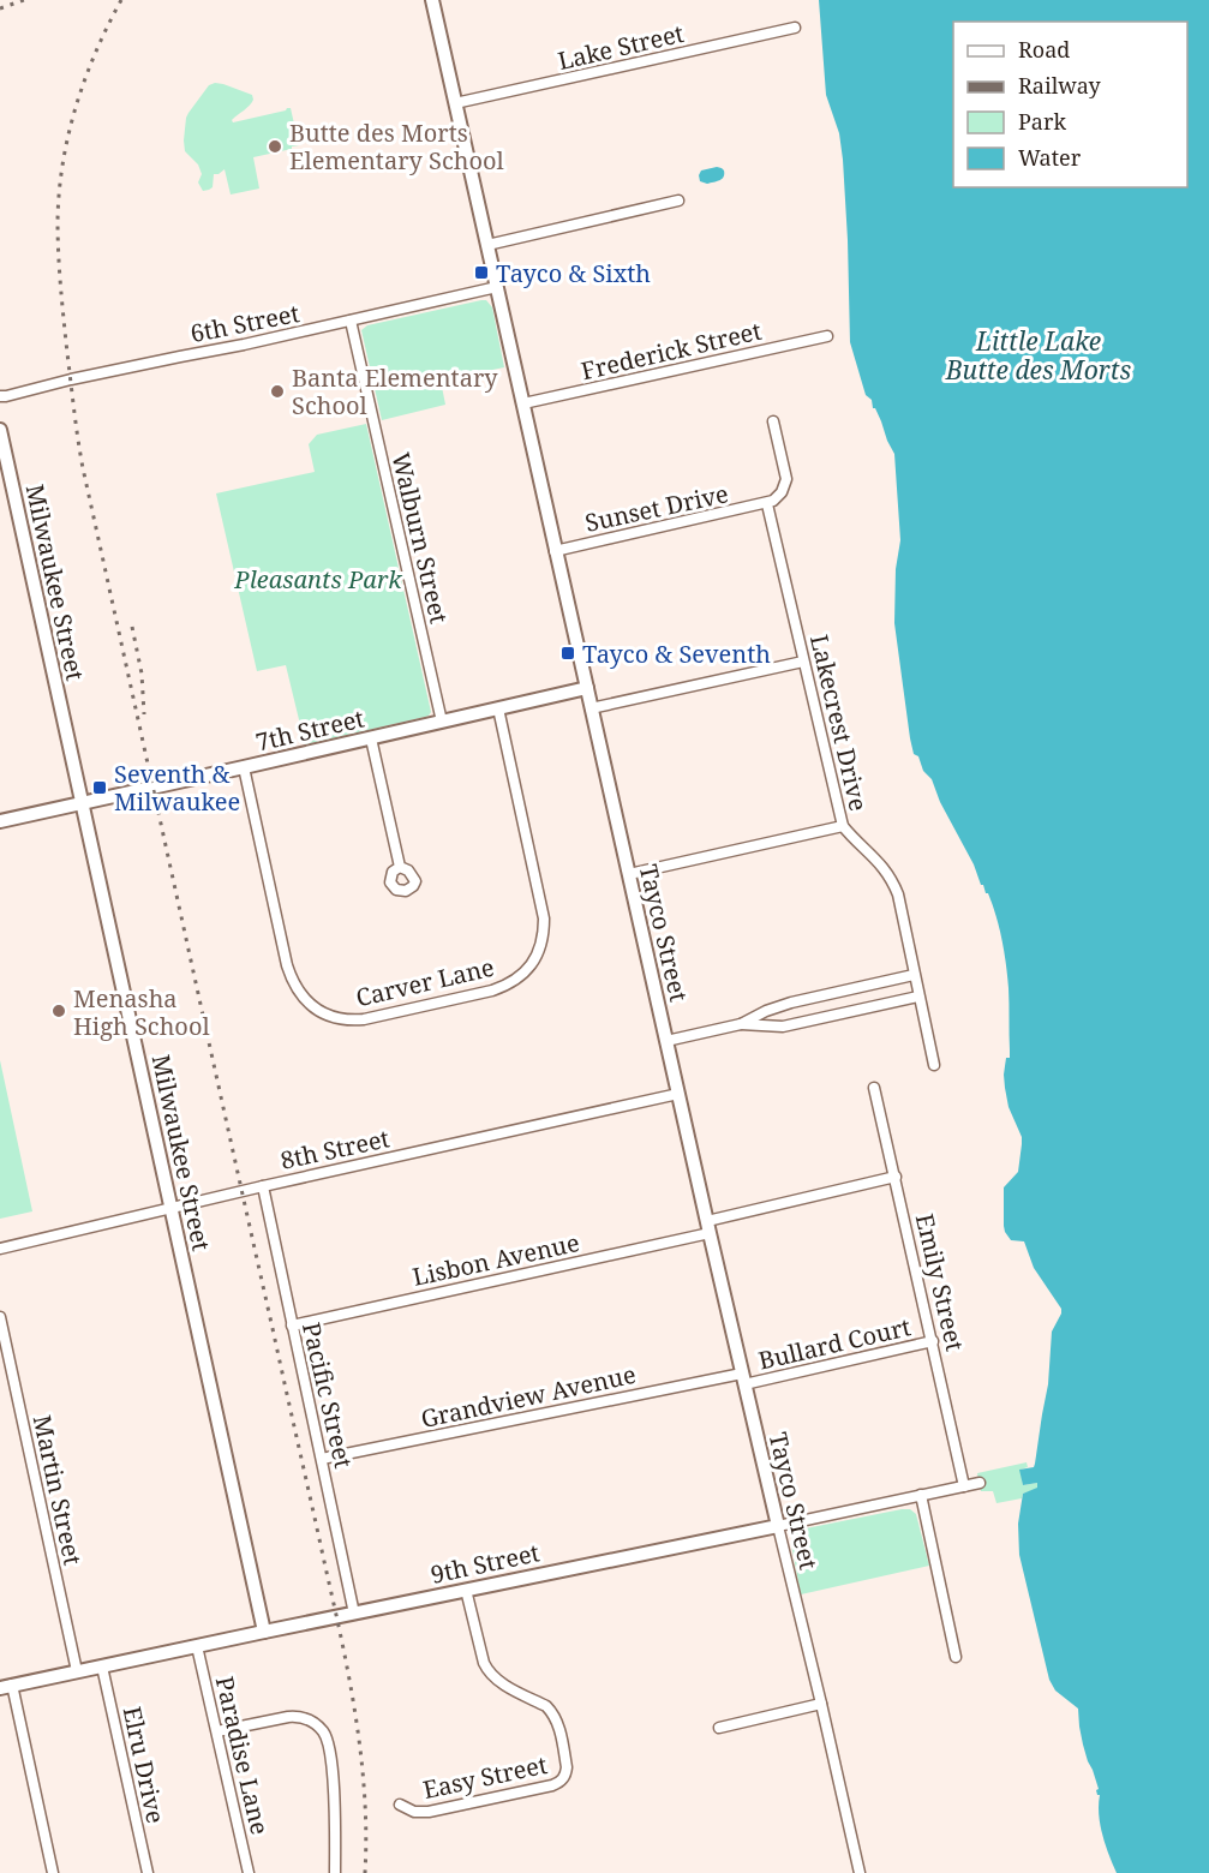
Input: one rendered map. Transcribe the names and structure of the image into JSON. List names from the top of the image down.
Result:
{
  "streets": {
    "street": [
      "Lake Street",
      "6th Street",
      "Frederick Street",
      "Sunset Drive",
      "Walburn Street",
      "Milwaukee Street",
      "Lakecrest Drive",
      "7th Street",
      "Tayco Street",
      "Carver Lane",
      "8th Street",
      "Lisbon Avenue",
      "Emily Street",
      "Bullard Court",
      "Pacific Street",
      "Grandview Avenue",
      "Martin Street",
      "9th Street",
      "Paradise Lane",
      "Elru Drive",
      "Easy Street"
    ]
  },
  "crossings": [
    ["Lake Street", "Tayco Street"],
    ["6th Street", "Walburn Street"],
    ["6th Street", "Tayco Street"],
    ["Frederick Street", "Tayco Street"],
    ["Sunset Drive", "Lakecrest Drive"],
    ["Sunset Drive", "Tayco Street"],
    ["Walburn Street", "7th Street"],
    ["Milwaukee Street", "7th Street"],
    ["Milwaukee Street", "8th Street"],
    ["Milwaukee Street", "9th Street"],
    ["7th Street", "Tayco Street"],
    ["7th Street", "Carver Lane"],
    ["Tayco Street", "8th Street"],
    ["Tayco Street", "Lisbon Avenue"],
    ["Tayco Street", "Bullard Court"],
    ["Tayco Street", "Grandview Avenue"],
    ["Tayco Street", "9th Street"],
    ["8th Street", "Pacific Street"],
    ["Lisbon Avenue", "Emily Street"],
    ["Lisbon Avenue", "Pacific Street"],
    ["Emily Street", "Bullard Court"],
    ["Emily Street", "9th Street"],
    ["Bullard Court", "Grandview Avenue"],
    ["Pacific Street", "Grandview Avenue"],
    ["Pacific Street", "9th Street"],
    ["Martin Street", "9th Street"],
    ["9th Street", "Paradise Lane"],
    ["9th Street", "Elru Drive"],
    ["9th Street", "Easy Street"]
  ],
  "water": ["Little Lake Butte des Morts"],
  "parks": ["Pleasants Park"],
  "places": {
    "other": ["Butte des Morts Elementary School", "Banta Elementary School", "Menasha High School"],
    "transit": ["Tayco & Sixth", "Tayco & Seventh", "Seventh & Milwaukee"]
  },
  "legend": [
    "Road",
    "Railway",
    "Park",
    "Water"
  ]
}
